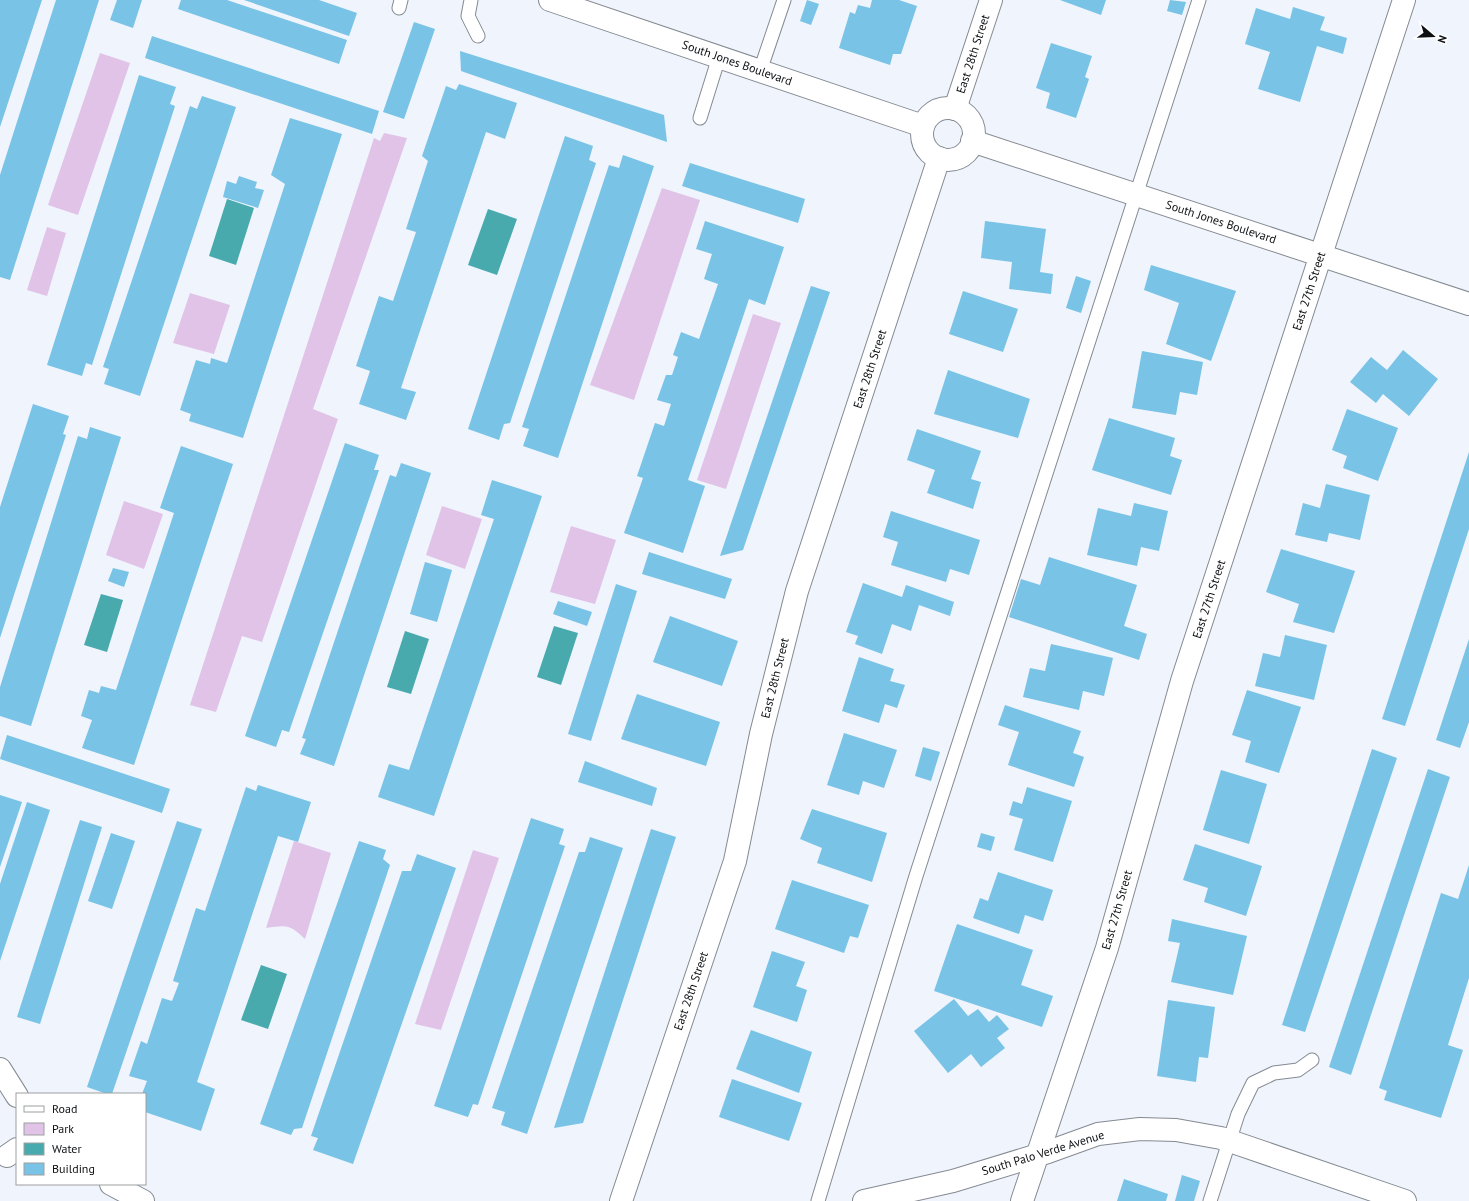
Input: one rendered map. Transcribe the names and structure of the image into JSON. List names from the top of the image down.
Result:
{
  "streets": {
    "street": [
      "East 28th Street",
      "South Jones Boulevard",
      "East 27th Street",
      "South Palo Verde Avenue"
    ]
  },
  "crossings": [
    ["East 28th Street", "South Jones Boulevard"],
    ["South Jones Boulevard", "East 27th Street"],
    ["East 27th Street", "South Palo Verde Avenue"]
  ],
  "legend": [
    "Road",
    "Park",
    "Water",
    "Building"
  ],
  "north": "right"
}
